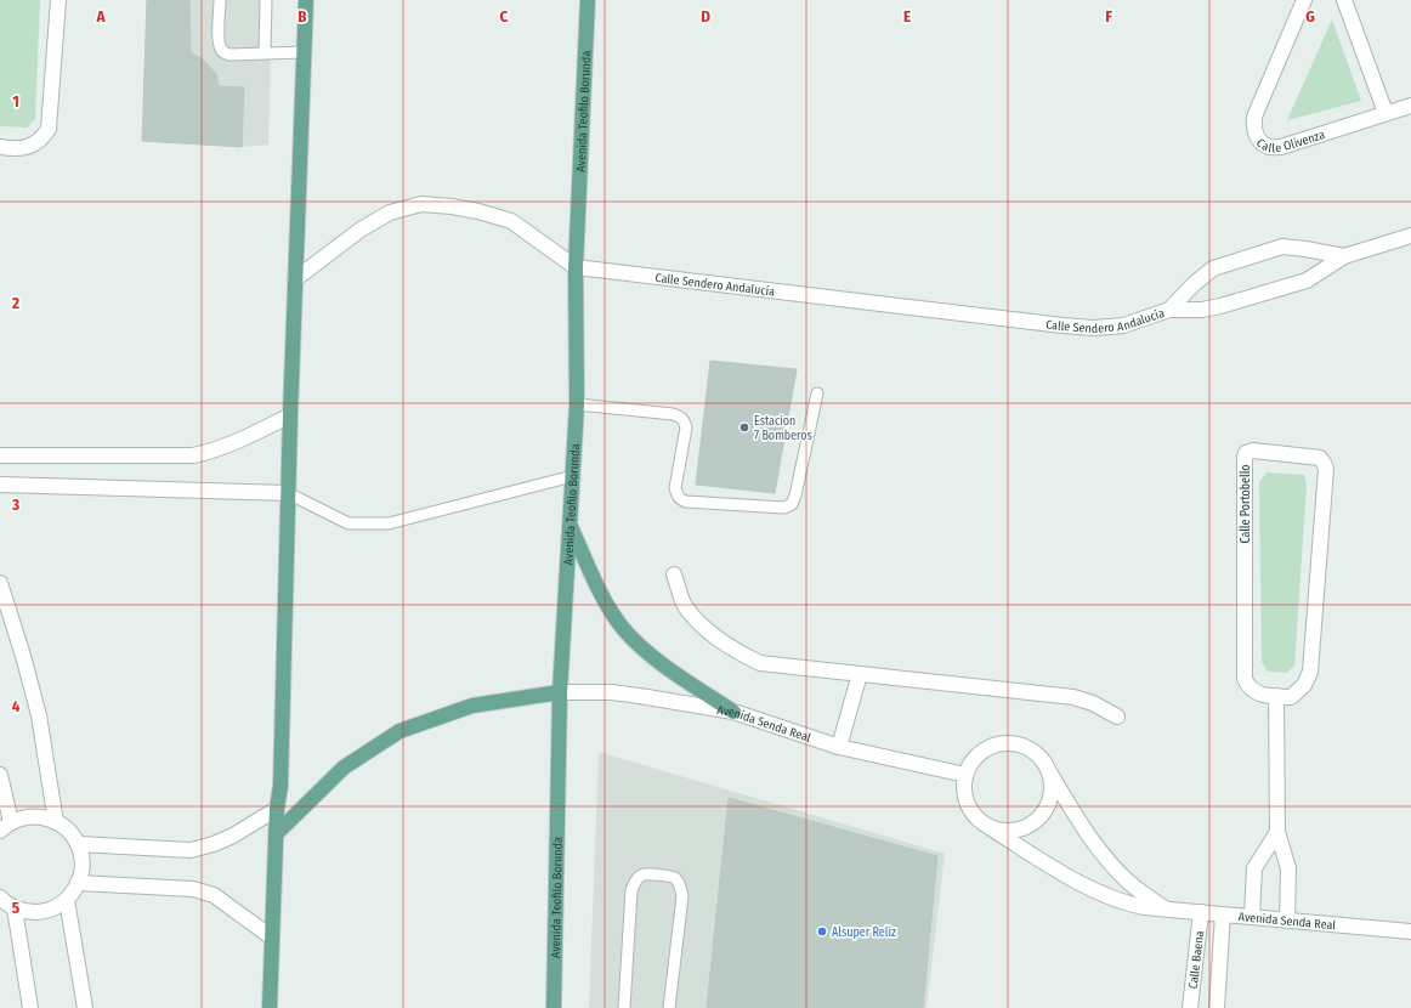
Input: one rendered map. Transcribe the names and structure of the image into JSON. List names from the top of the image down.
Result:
{
  "streets": {
    "main road": ["Avenida Teofilo Borunda"],
    "street": [
      "Calle Olivenza",
      "Calle Sendero Andalucía",
      "Calle Portobello",
      "Avenida Senda Real",
      "Calle Baena"
    ]
  },
  "crossings": [
    ["Avenida Teofilo Borunda", "Calle Sendero Andalucía"],
    ["Avenida Teofilo Borunda", "Avenida Senda Real"],
    ["Avenida Senda Real", "Calle Baena"]
  ],
  "places": ["Estacion 7 Bomberos", "Alsuper Reliz"],
  "grid": {
    "columns": [
      "A",
      "B",
      "C",
      "D",
      "E",
      "F",
      "G"
    ],
    "rows": [
      "1",
      "2",
      "3",
      "4",
      "5"
    ]
  }
}
